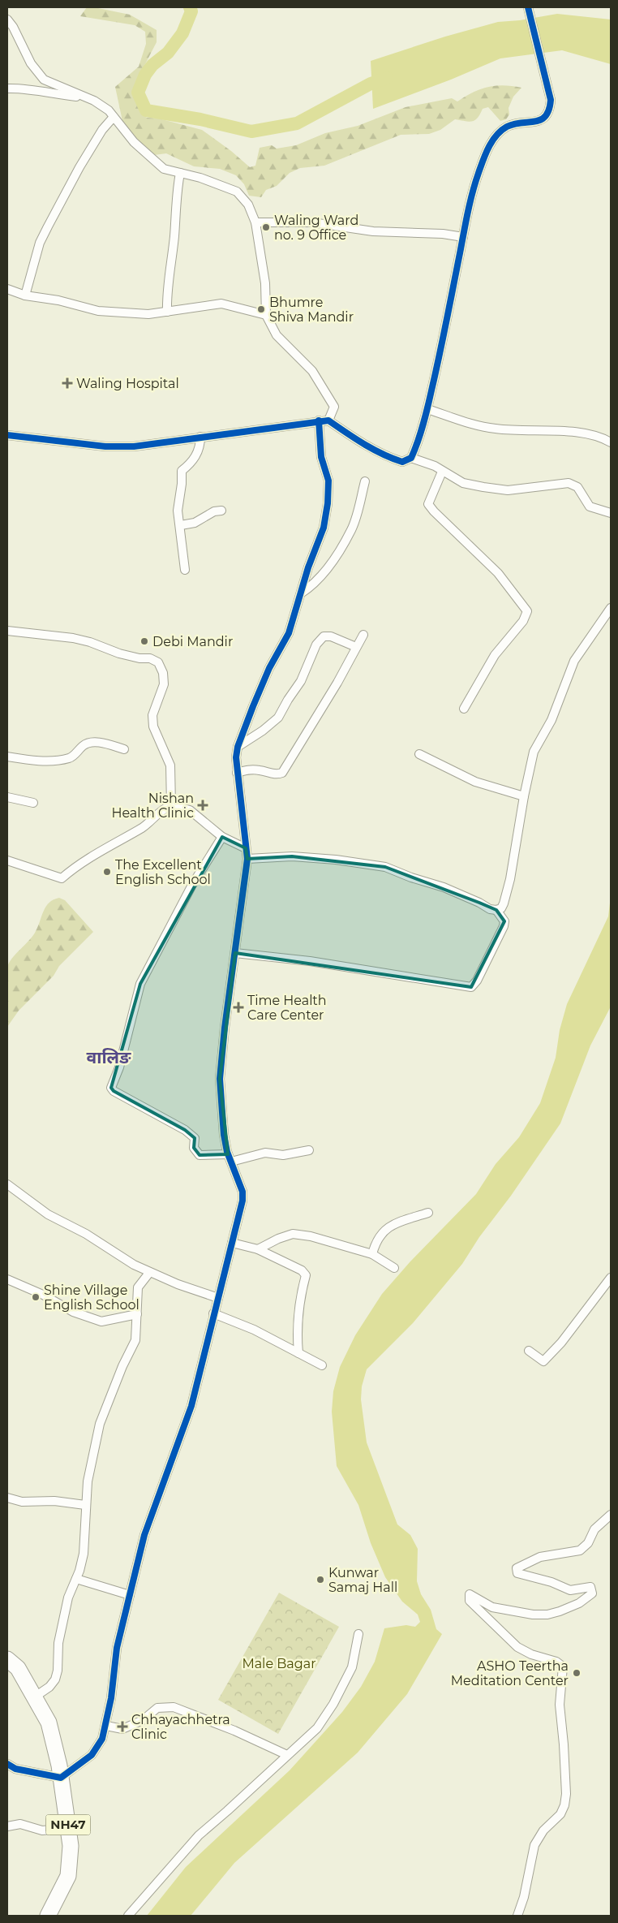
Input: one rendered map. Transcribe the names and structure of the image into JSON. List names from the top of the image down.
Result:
{
  "streets": {
    "highway": ["NH47"]
  },
  "districts": ["वालिङ"],
  "parks": ["Male Bagar"],
  "places": {
    "other": [
      "Waling Ward no. 9 Office",
      "Bhumre Shiva Mandir",
      "Debi Mandir",
      "The Excellent English School",
      "Shine Village English School",
      "Kunwar Samaj Hall",
      "ASHO Teertha Meditation Center"
    ],
    "health": [
      "Waling Hospital",
      "Nishan Health Clinic",
      "Time Health Care Center",
      "Chhayachhetra Clinic"
    ]
  }
}
